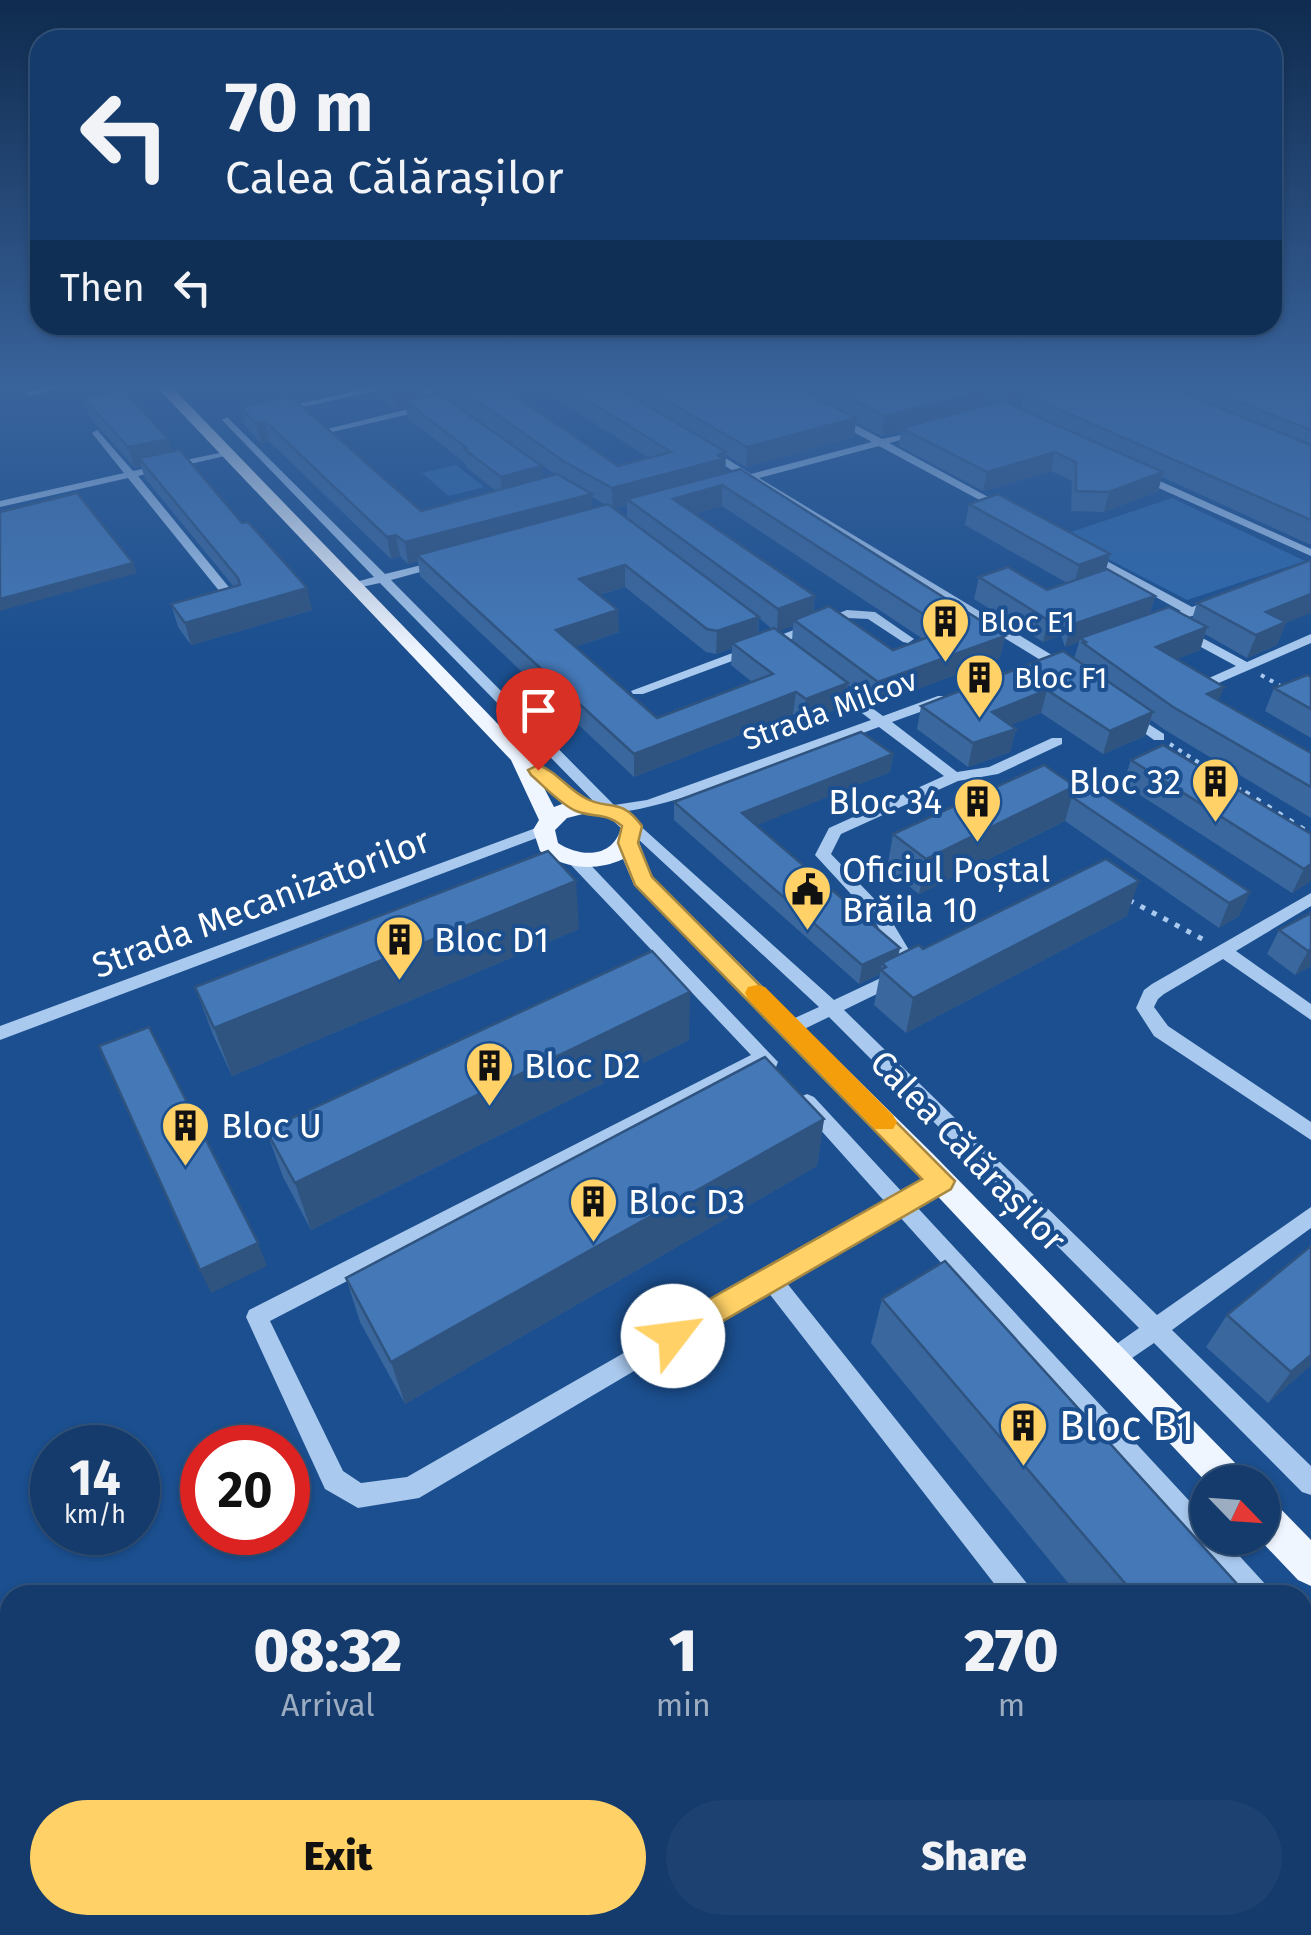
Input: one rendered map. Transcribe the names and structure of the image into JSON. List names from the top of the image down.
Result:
{
  "streets": {
    "main road": ["Calea Călărașilor"],
    "street": ["Strada Milcov", "Strada Mecanizatorilor"]
  },
  "crossings": [
    ["Strada Milcov", "Calea Călărașilor"]
  ],
  "places": {
    "building": [
      "Bloc E1",
      "Bloc F1",
      "Bloc 32",
      "Bloc 34",
      "Bloc D1",
      "Bloc D2",
      "Bloc U",
      "Bloc D3",
      "Bloc B1"
    ],
    "public building": ["Oficiul Poștal Brăila 10"]
  },
  "north": "bottom right",
  "page": {
    "turn": ["70 m", "Calea Călărașilor"],
    "then": "Then",
    "speed": "14 km/h",
    "limit": "20",
    "eta": [
      "08:32",
      "Arrival",
      "1",
      "min",
      "270",
      "m"
    ],
    "buttons": ["Exit", "Share"]
  }
}
